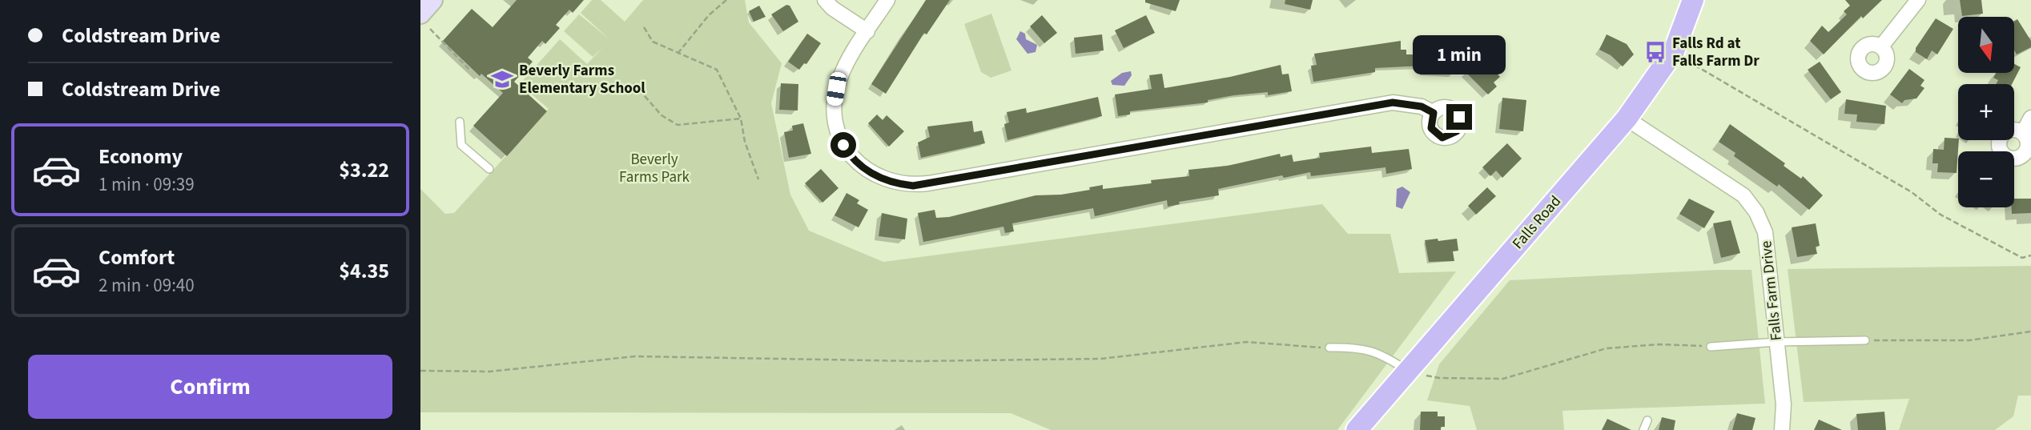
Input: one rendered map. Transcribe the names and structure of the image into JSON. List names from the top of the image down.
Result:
{
  "streets": {
    "main road": ["Falls Road"],
    "street": ["Falls Farm Drive"]
  },
  "crossings": [
    ["Falls Road", "Falls Farm Drive"]
  ],
  "parks": ["Beverly Farms Park"],
  "places": {
    "bus stop": ["Falls Rd at Falls Farm Dr"],
    "school or university": ["Beverly Farms Elementary School"]
  },
  "north": "bottom",
  "page": {
    "banner": ["Coldstream Drive", "Coldstream Drive"],
    "map_buttons": ["+", "−"],
    "bubble": "1 min",
    "list": [
      {
        "name": "Economy",
        "note": "1 min · 09:39",
        "value": "$3.22"
      },
      {
        "name": "Comfort",
        "note": "2 min · 09:40",
        "value": "$4.35"
      }
    ],
    "buttons": "Confirm"
  }
}
